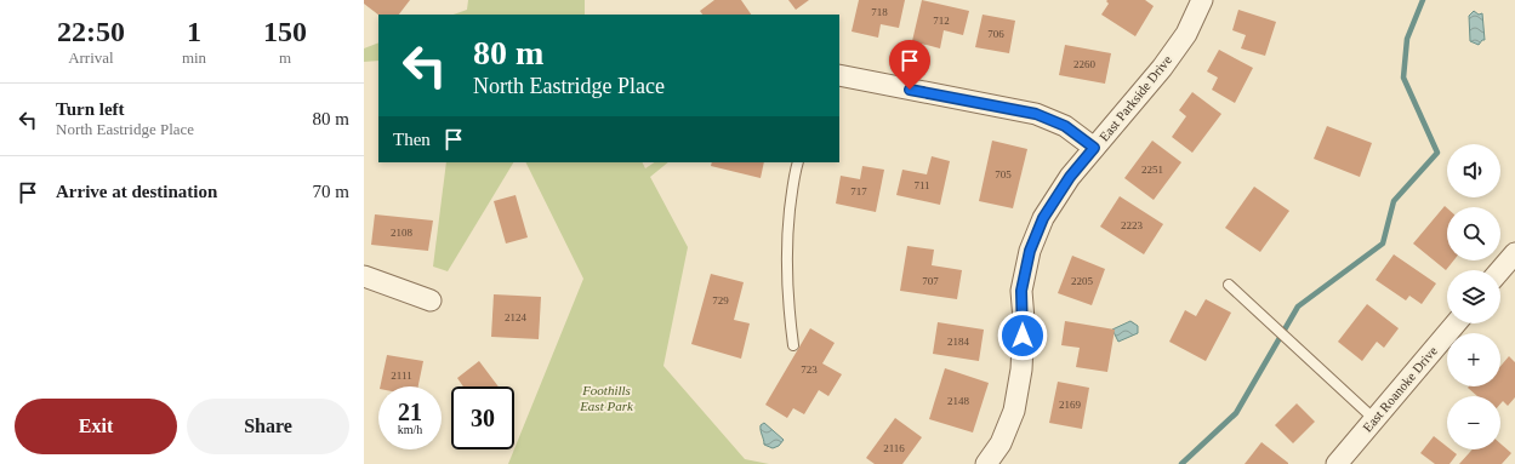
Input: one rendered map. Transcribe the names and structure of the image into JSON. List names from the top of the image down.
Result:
{
  "streets": {
    "street": ["East Parkside Drive", "East Roanoke Drive"]
  },
  "parks": ["Foothills East Park"],
  "house_numbers": [
    "718",
    "712",
    "706",
    "2260",
    "2251",
    "705",
    "711",
    "717",
    "2223",
    "2108",
    "707",
    "2205",
    "729",
    "2124",
    "2184",
    "723",
    "2111",
    "2148",
    "2169",
    "2116"
  ],
  "page": {
    "eta": [
      "22:50",
      "Arrival",
      "1",
      "min",
      "150",
      "m"
    ],
    "turn": ["80 m", "North Eastridge Place"],
    "list": [
      {
        "name": "Turn left",
        "note": "North Eastridge Place",
        "value": "80 m"
      },
      {
        "name": "Arrive at destination",
        "value": "70 m"
      }
    ],
    "then": "Then",
    "map_buttons": ["+", "−"],
    "speed": "21 km/h",
    "limit": "30",
    "buttons": ["Exit", "Share"]
  }
}
